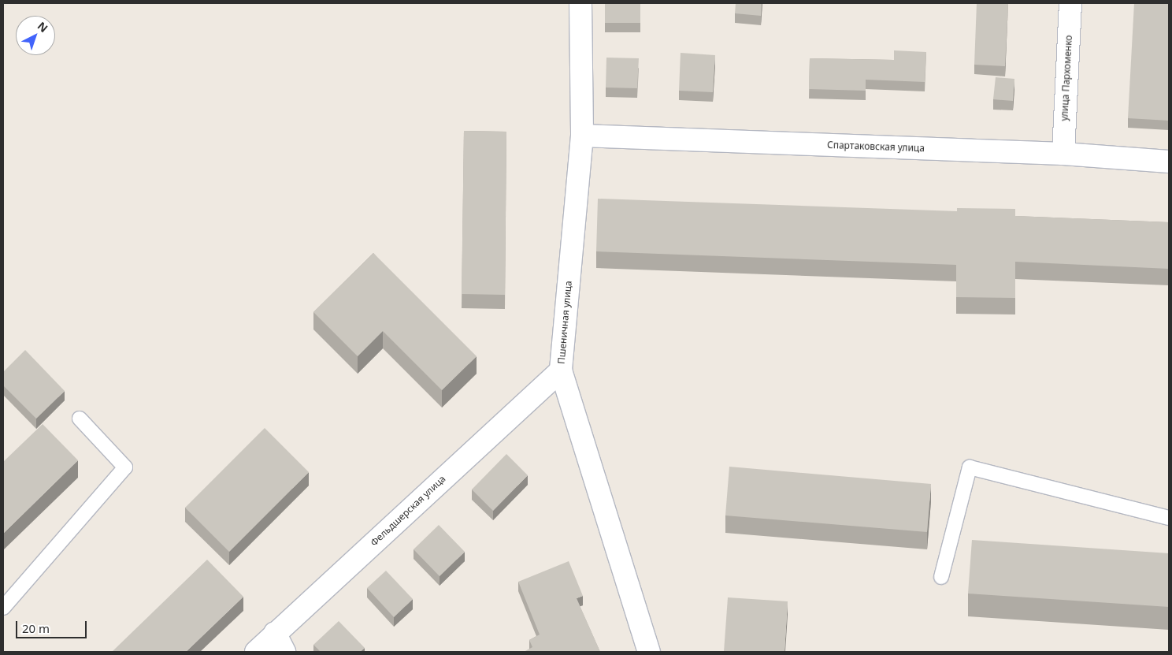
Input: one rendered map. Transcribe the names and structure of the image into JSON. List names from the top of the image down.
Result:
{
  "streets": {
    "street": [
      "улица Пархоменко",
      "Спартаковская улица",
      "Пшеничная улица",
      "Фельдшерская улица"
    ]
  },
  "crossings": [
    ["улица Пархоменко", "Спартаковская улица"],
    ["Спартаковская улица", "Пшеничная улица"],
    ["Пшеничная улица", "Фельдшерская улица"]
  ],
  "scale_bar": "20 m",
  "north": "top right"
}
